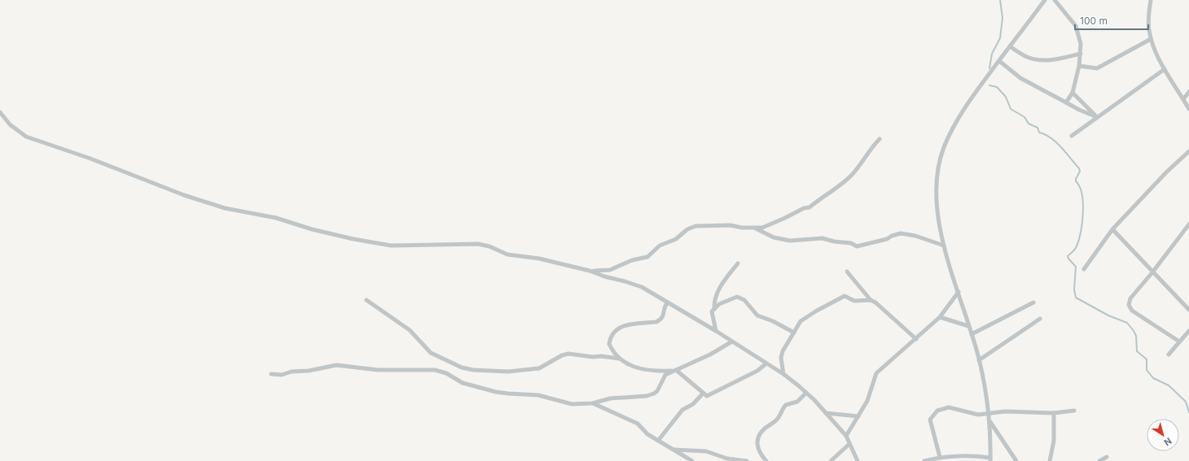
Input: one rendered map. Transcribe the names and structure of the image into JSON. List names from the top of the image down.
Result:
{
  "scale_bar": "100 m",
  "north": "bottom right"
}
